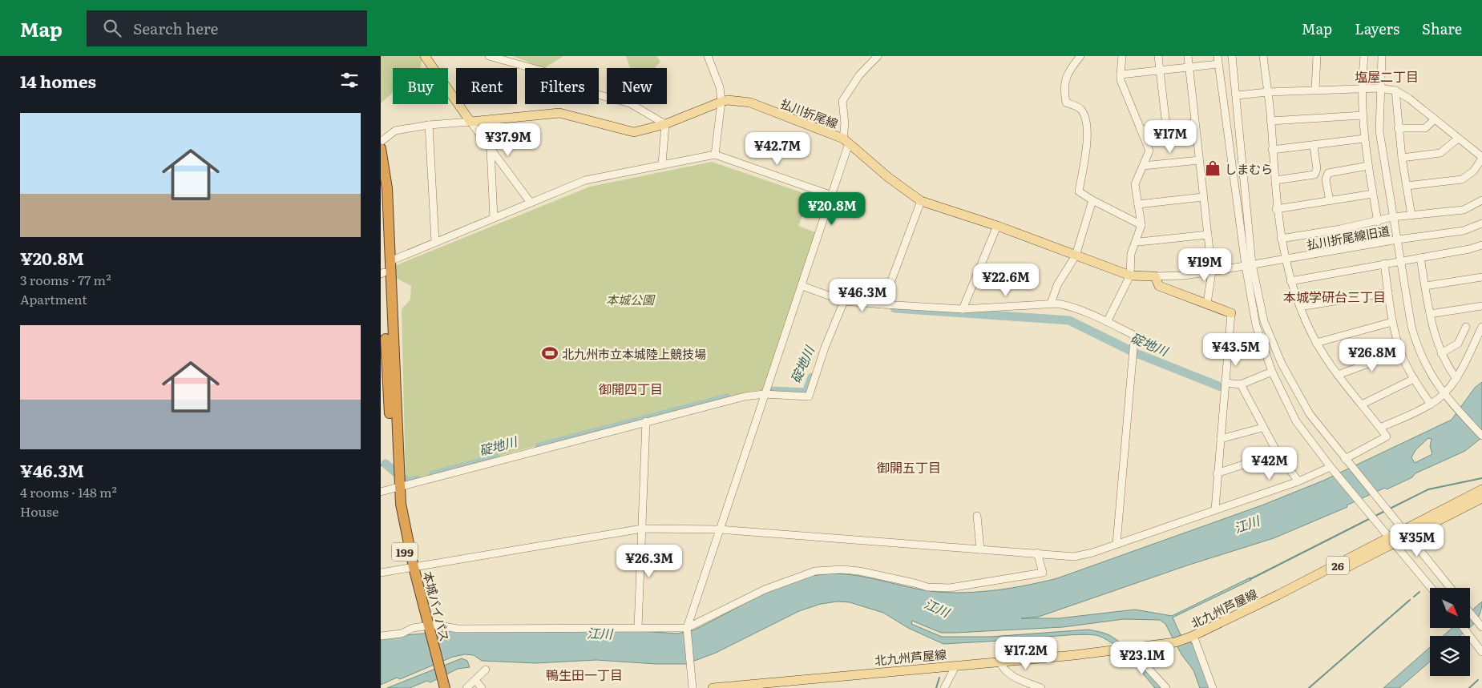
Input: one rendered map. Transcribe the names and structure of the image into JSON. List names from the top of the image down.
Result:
{
  "streets": {
    "highway": ["199", "本城バイパス"],
    "main road": ["払川折尾線", "26", "北九州芦屋線"],
    "street": ["払川折尾線旧道"]
  },
  "crossings": [
    ["払川折尾線", "払川折尾線旧道"]
  ],
  "districts": [
    "塩屋二丁目",
    "本城学研台三丁目",
    "御開四丁目",
    "御開五丁目",
    "鴨生田一丁目"
  ],
  "water": ["碇地川", "江川"],
  "parks": ["本城公園"],
  "places": {
    "shop": ["しまむら"],
    "sports": ["北九州市立本城陸上競技場"]
  },
  "north": "bottom right",
  "page": {
    "header": "Map",
    "search": "Search here",
    "nav": ["Map", "Layers", "Share"],
    "heading": "14 homes",
    "chip": [
      "Buy",
      "Rent",
      "Filters",
      "New"
    ],
    "list": [
      {
        "name": "¥20.8M",
        "note": "3 rooms · 77 m² · Apartment"
      },
      {
        "name": "¥46.3M",
        "note": "4 rooms · 148 m² · House"
      }
    ],
    "price": [
      "¥17M",
      "¥37.9M",
      "¥42.7M",
      "¥20.8M",
      "¥19M",
      "¥22.6M",
      "¥46.3M",
      "¥43.5M",
      "¥26.8M",
      "¥42M",
      "¥35M",
      "¥26.3M",
      "¥17.2M",
      "¥23.1M"
    ]
  }
}
